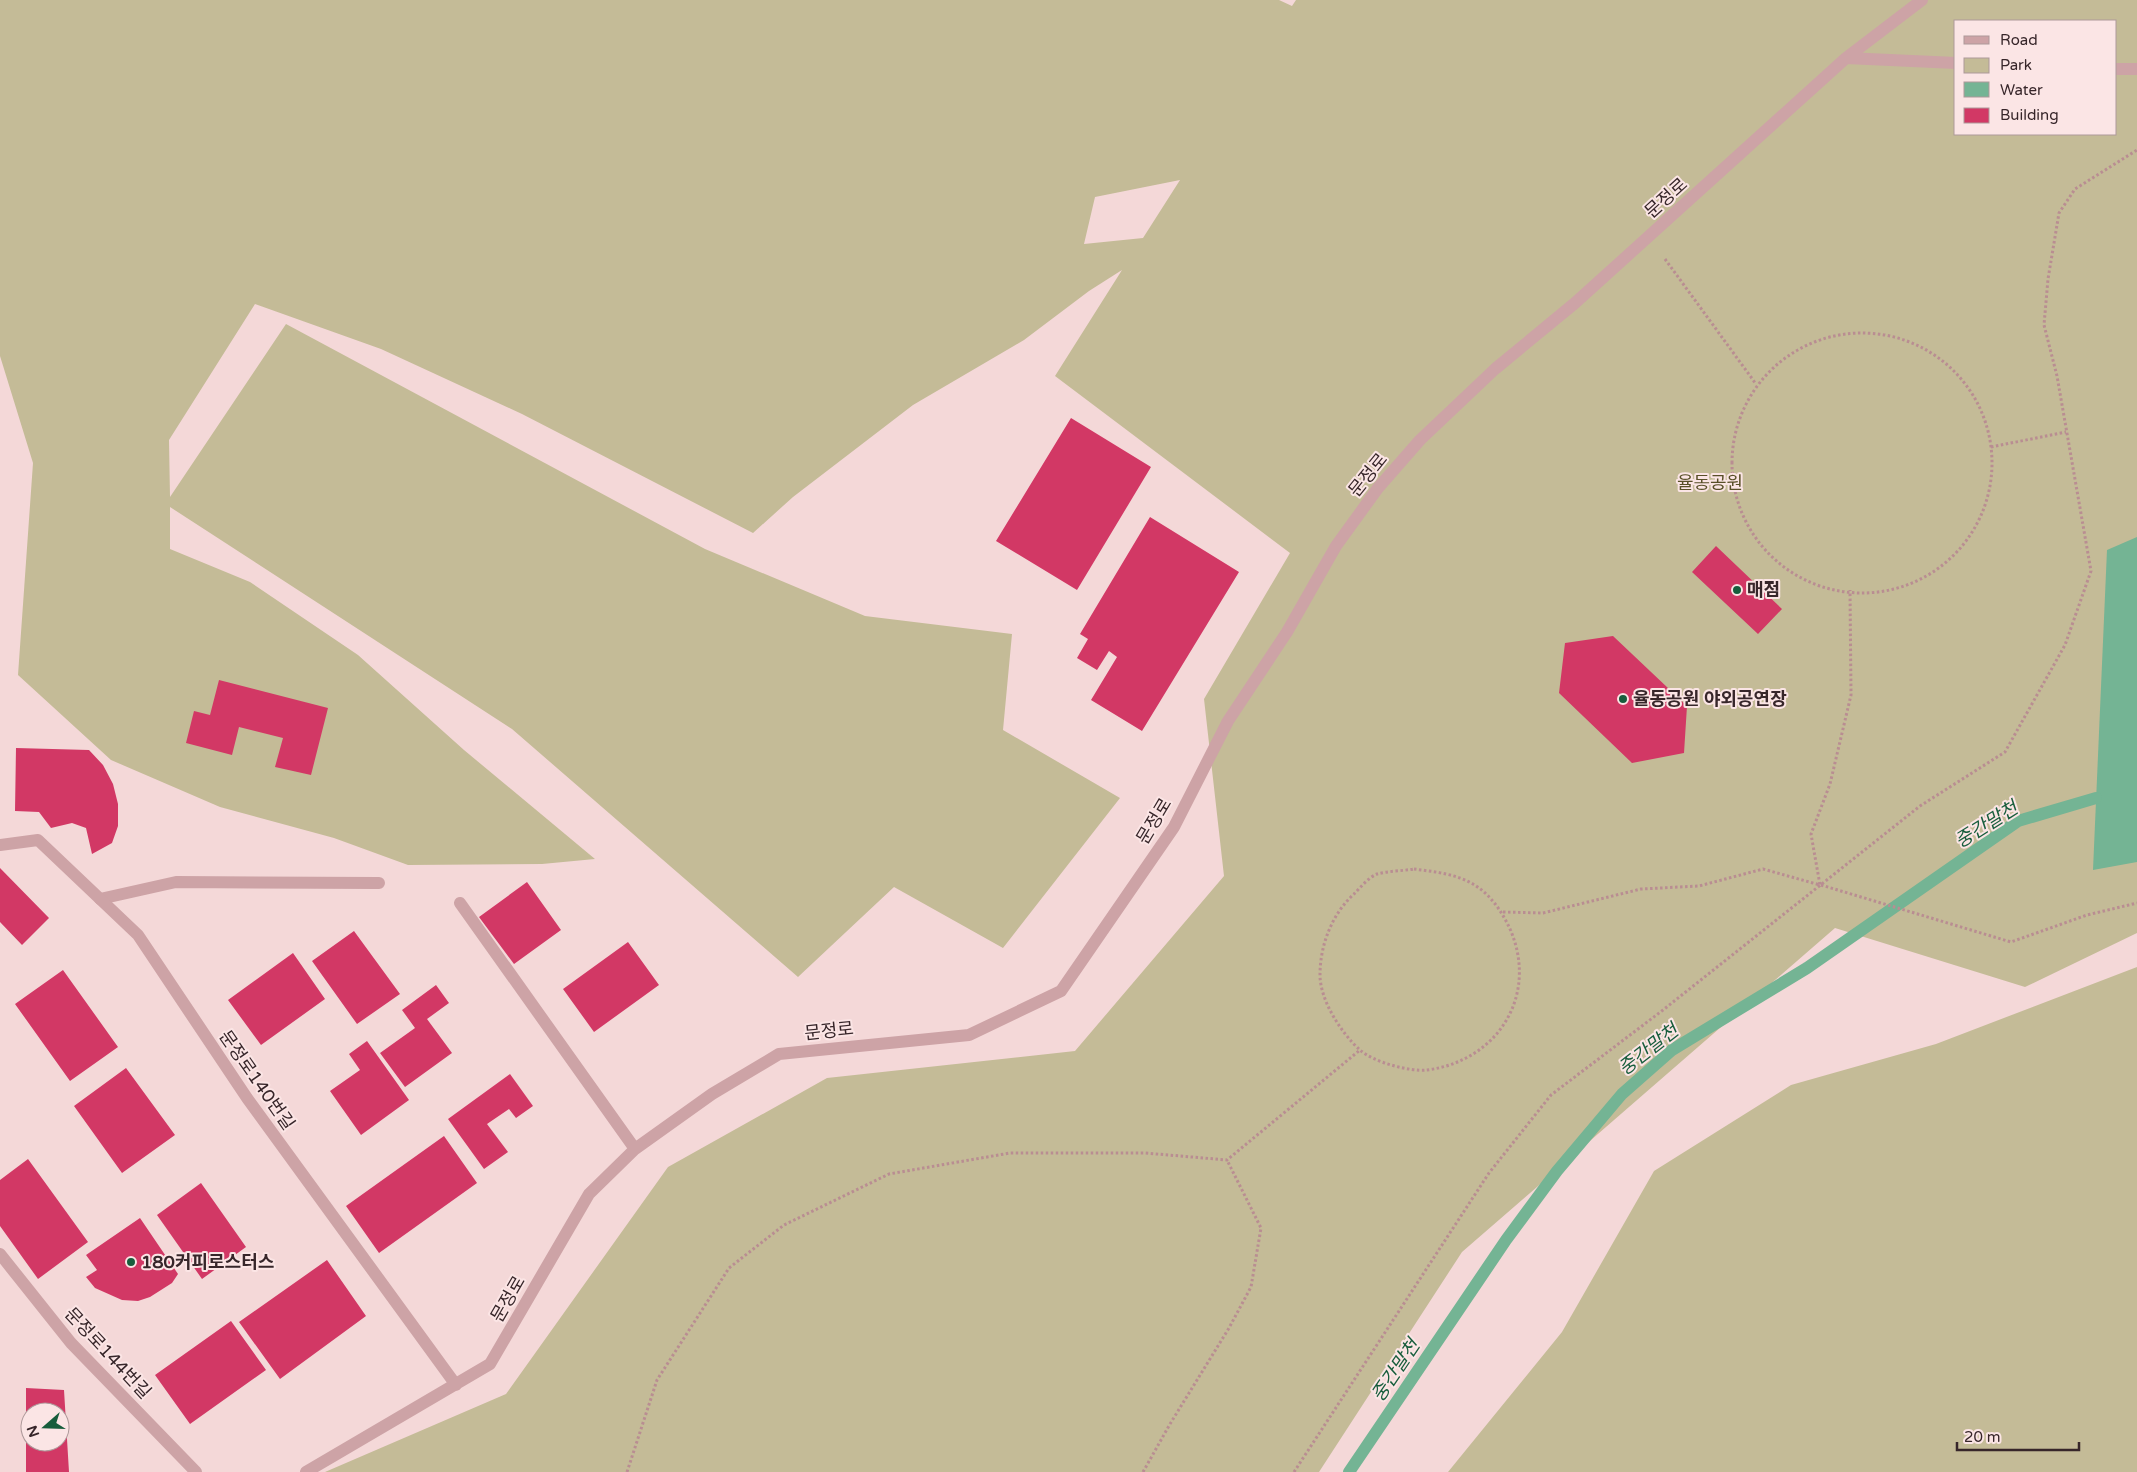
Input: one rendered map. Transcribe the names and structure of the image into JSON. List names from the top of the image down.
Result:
{
  "streets": {
    "street": ["문정로", "문정로140번길", "문정로144번길"]
  },
  "crossings": [
    ["문정로", "문정로140번길"]
  ],
  "water": ["중간말천"],
  "parks": ["율동공원"],
  "places": ["매점", "율동공원 야외공연장", "180커피로스터스"],
  "legend": [
    "Road",
    "Park",
    "Water",
    "Building"
  ],
  "scale_bar": "20 m",
  "north": "left"
}
